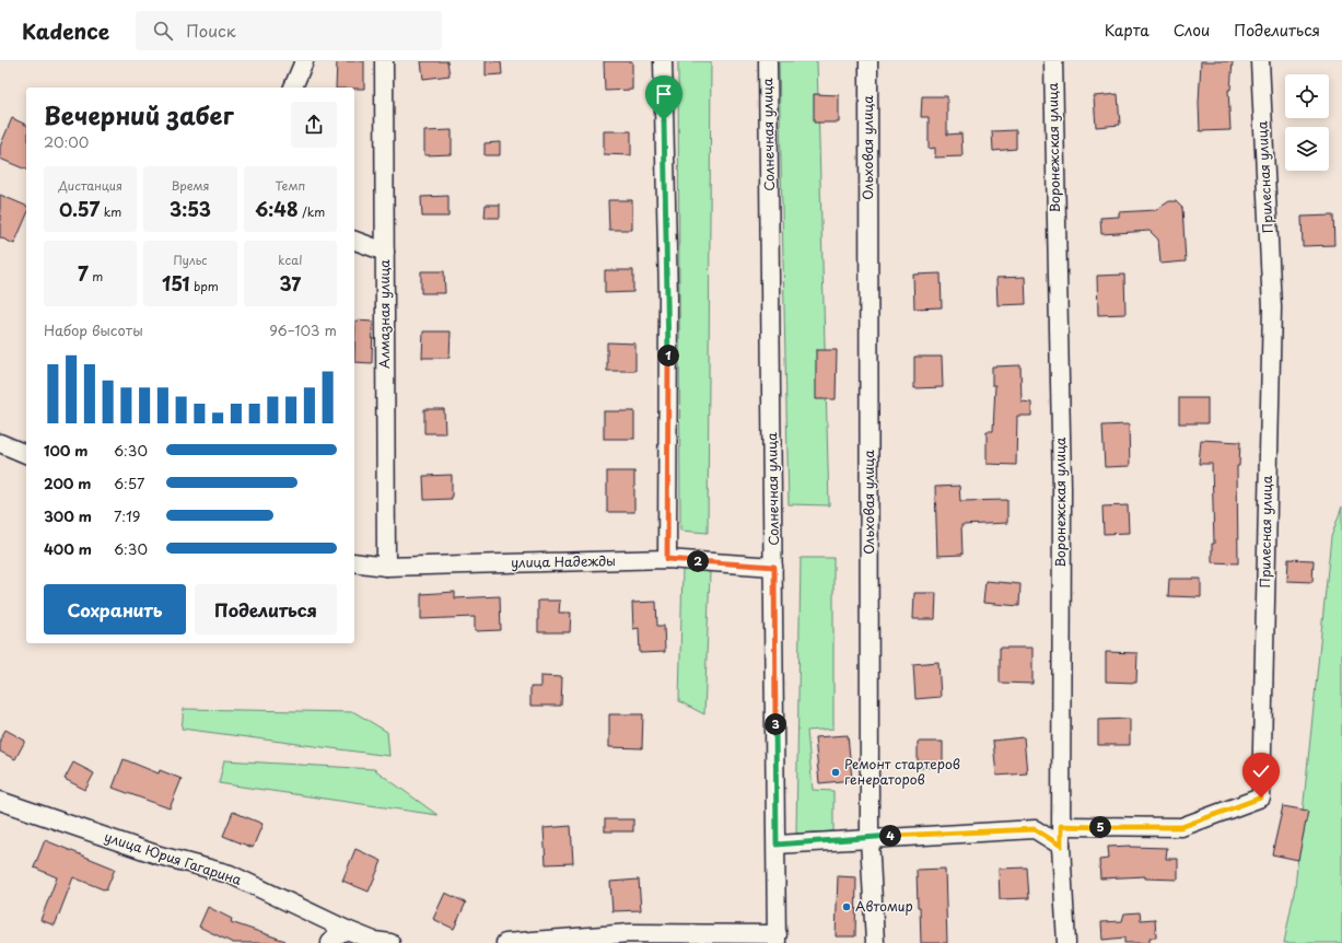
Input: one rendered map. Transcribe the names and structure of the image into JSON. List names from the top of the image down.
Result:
{
  "streets": {
    "street": [
      "Солнечная улица",
      "Ольховая улица",
      "Воронежская улица",
      "Прилесная улица",
      "Алмазная улица",
      "улица Надежды",
      "улица Юрия Гагарина"
    ]
  },
  "crossings": [
    ["Солнечная улица", "улица Надежды"],
    ["Воронежская улица", "Прилесная улица"],
    ["Алмазная улица", "улица Надежды"]
  ],
  "places": ["Ремонт стартеров генераторов", "Автомир"],
  "page": {
    "header": "Kadence",
    "search": "Поиск",
    "nav": ["Карта", "Слои", "Поделиться"],
    "heading": ["Вечерний забег", "20:00"],
    "stats": [
      ["Дистанция", "0.57 km"],
      ["Время", "3:53"],
      ["Темп", "6:48 /km"],
      ["7 m"],
      ["Пульс", "151 bpm"],
      ["kcal", "37"]
    ],
    "chart": ["Набор высоты", "96–103 m"],
    "pins": [
      "1",
      "2",
      "3",
      "5",
      "4"
    ],
    "list": [
      {
        "name": "100 m",
        "note": "6:30"
      },
      {
        "name": "200 m",
        "note": "6:57"
      },
      {
        "name": "300 m",
        "note": "7:19"
      },
      {
        "name": "400 m",
        "note": "6:30"
      }
    ],
    "buttons": ["Сохранить", "Поделиться"]
  }
}
